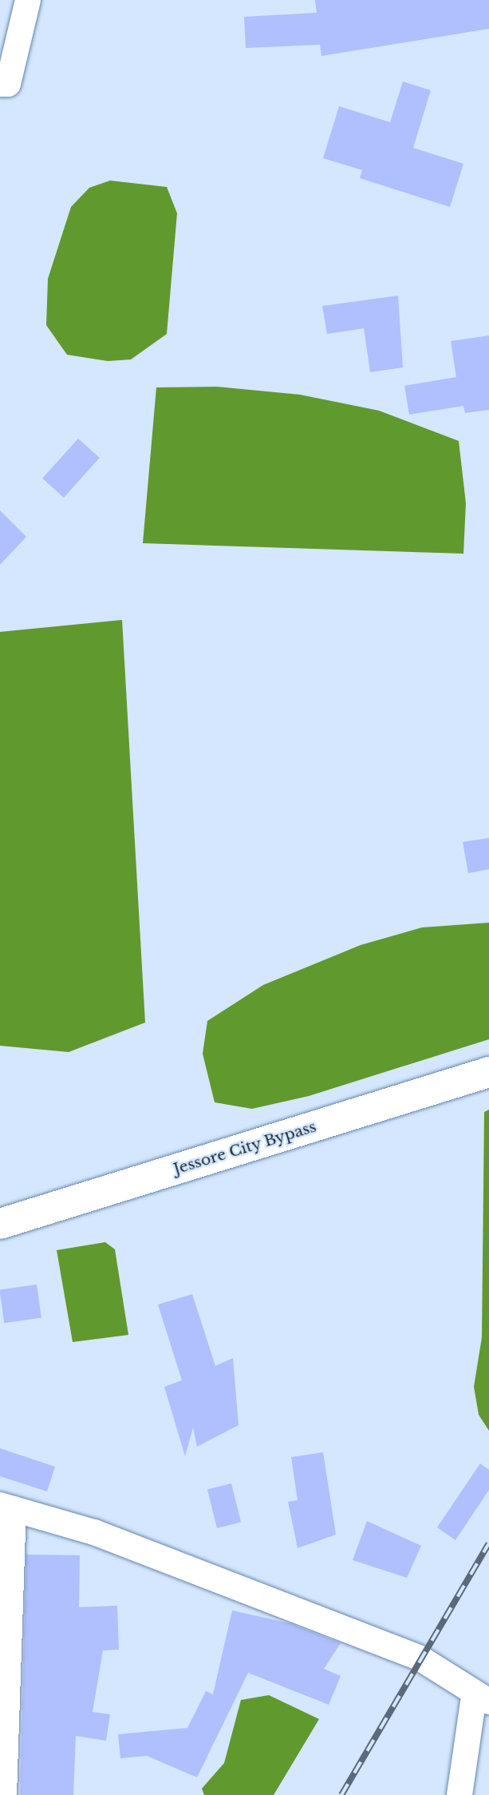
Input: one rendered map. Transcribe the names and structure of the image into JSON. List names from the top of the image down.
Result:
{
  "streets": {
    "highway": ["Jessore City Bypass"]
  }
}
